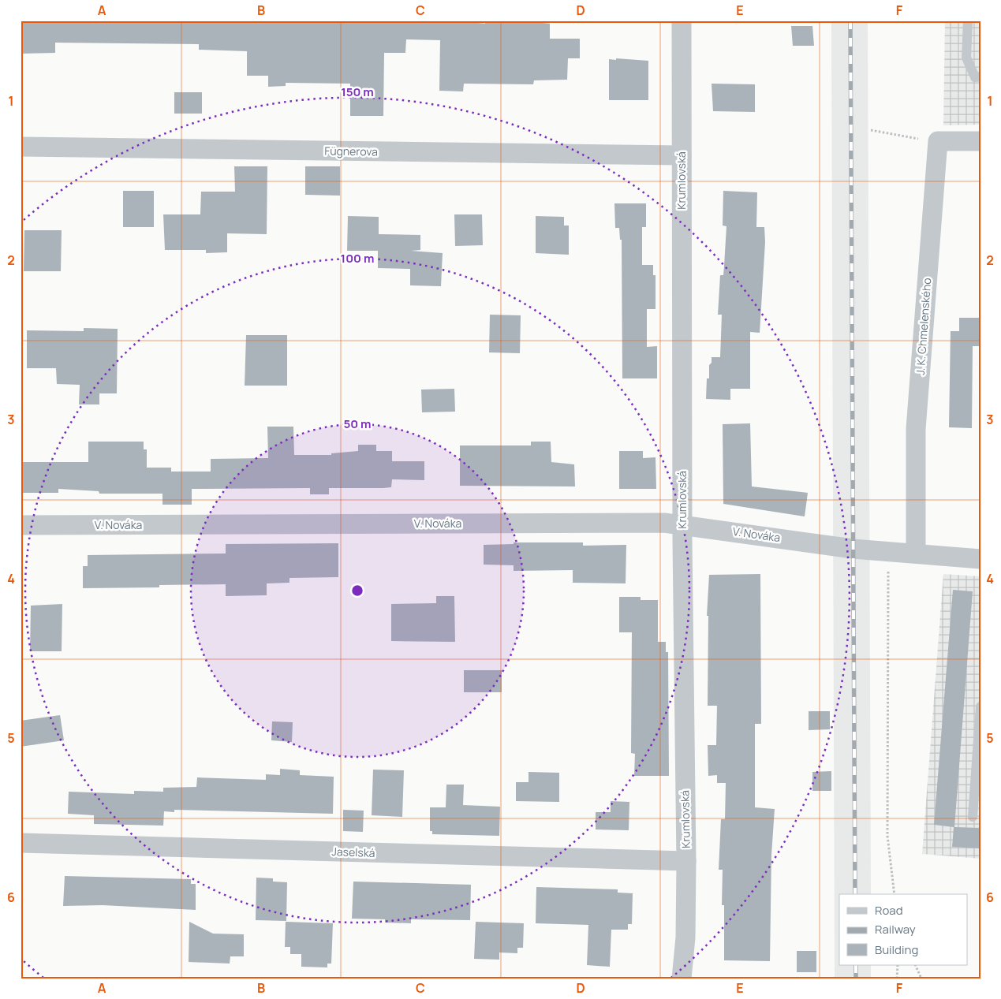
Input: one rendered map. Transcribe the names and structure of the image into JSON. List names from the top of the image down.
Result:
{
  "streets": {
    "street": [
      "Fügnerova",
      "Krumlovská",
      "J. K. Chmelenského",
      "V. Nováka",
      "Jaselská"
    ]
  },
  "crossings": [
    ["Fügnerova", "Krumlovská"],
    ["Krumlovská", "V. Nováka"],
    ["Krumlovská", "Jaselská"],
    ["J. K. Chmelenského", "V. Nováka"]
  ],
  "legend": ["Road", "Railway", "Building"],
  "grid": {
    "columns": [
      "A",
      "B",
      "C",
      "D",
      "E",
      "F"
    ],
    "rows": [
      "1",
      "2",
      "3",
      "4",
      "5",
      "6"
    ]
  },
  "rings": ["150 m", "100 m", "50 m"]
}
